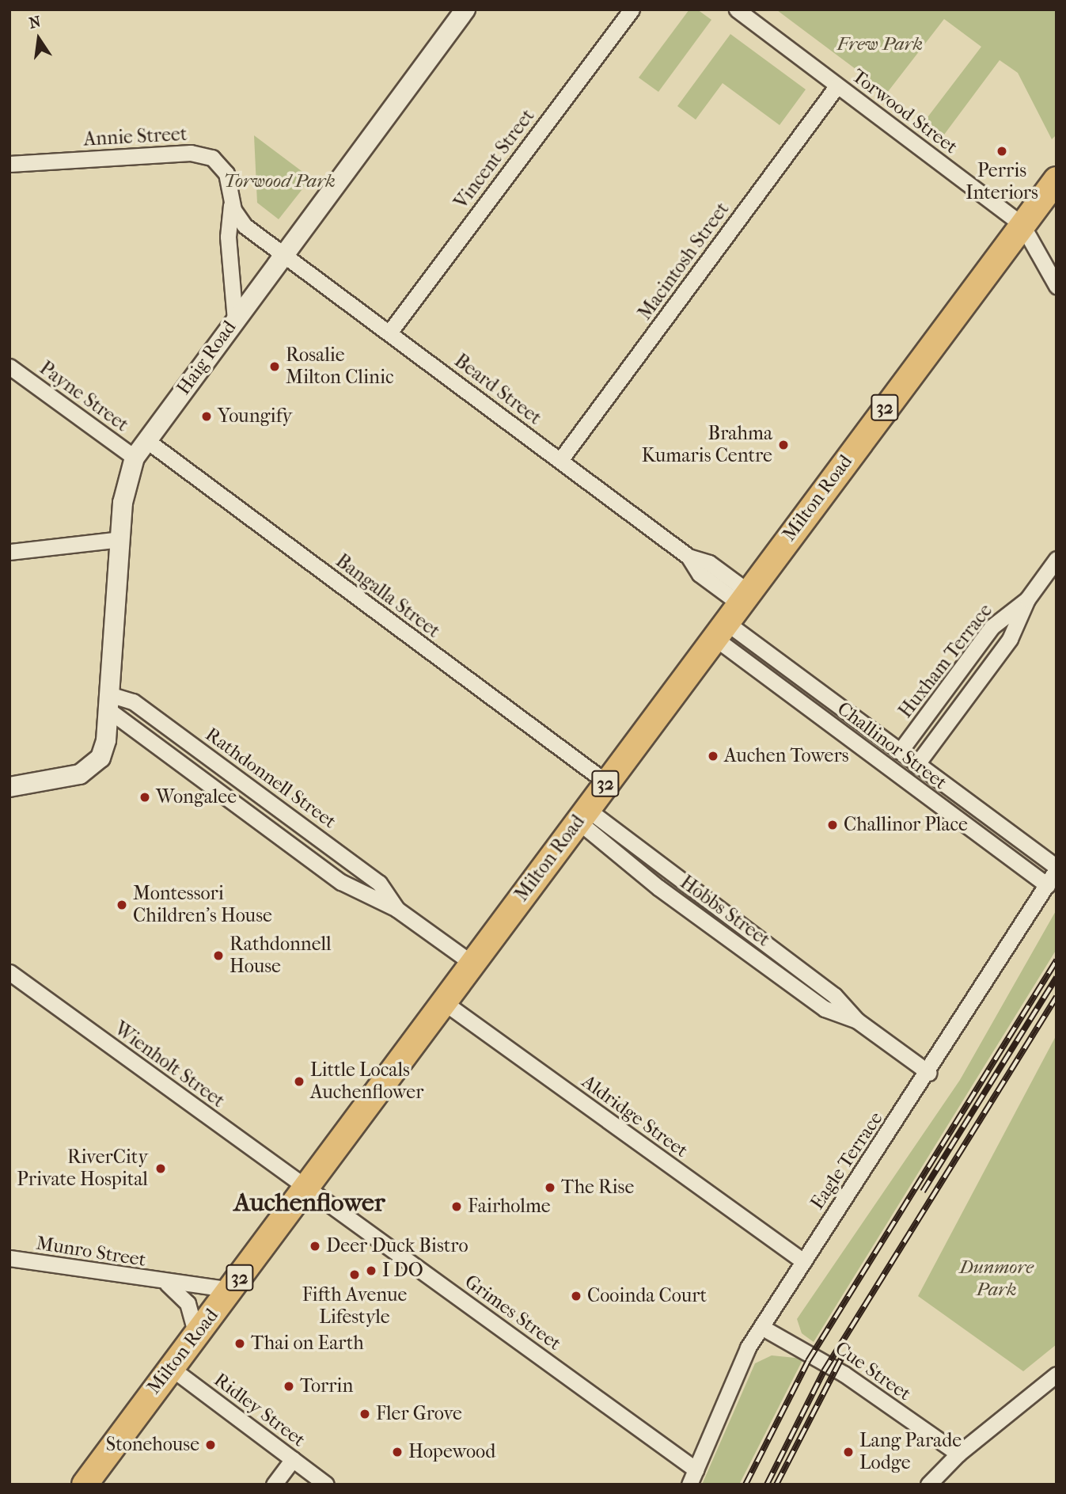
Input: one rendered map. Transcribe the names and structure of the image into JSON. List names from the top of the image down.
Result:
{
  "streets": {
    "main road": ["32", "Milton Road"],
    "street": [
      "Torwood Street",
      "Annie Street",
      "Vincent Street",
      "Macintosh Street",
      "Haig Road",
      "Beard Street",
      "Payne Street",
      "Bangalla Street",
      "Huxham Terrace",
      "Challinor Street",
      "Rathdonnell Street",
      "Hobbs Street",
      "Wienholt Street",
      "Aldridge Street",
      "Eagle Terrace",
      "Munro Street",
      "Grimes Street",
      "Cue Street",
      "Ridley Street"
    ]
  },
  "crossings": [
    ["Torwood Street", "Macintosh Street"],
    ["Torwood Street", "Milton Road"],
    ["Annie Street", "Haig Road"],
    ["Annie Street", "Beard Street"],
    ["Vincent Street", "Beard Street"],
    ["Macintosh Street", "Beard Street"],
    ["Haig Road", "Beard Street"],
    ["Haig Road", "Payne Street"],
    ["Haig Road", "Bangalla Street"],
    ["Haig Road", "Rathdonnell Street"],
    ["Beard Street", "Milton Road"],
    ["Beard Street", "Challinor Street"],
    ["Milton Road", "Bangalla Street"],
    ["Milton Road", "Challinor Street"],
    ["Milton Road", "Rathdonnell Street"],
    ["Milton Road", "Hobbs Street"],
    ["Milton Road", "Wienholt Street"],
    ["Milton Road", "Aldridge Street"],
    ["Milton Road", "Munro Street"],
    ["Milton Road", "Grimes Street"],
    ["Milton Road", "Ridley Street"],
    ["Huxham Terrace", "Challinor Street"],
    ["Challinor Street", "Eagle Terrace"],
    ["Hobbs Street", "Eagle Terrace"],
    ["Wienholt Street", "Grimes Street"],
    ["Aldridge Street", "Eagle Terrace"],
    ["Eagle Terrace", "Grimes Street"],
    ["Eagle Terrace", "Cue Street"]
  ],
  "districts": ["Auchenflower"],
  "parks": ["Frew Park", "Torwood Park", "Dunmore Park"],
  "places": [
    "Perris Interiors",
    "Rosalie Milton Clinic",
    "Youngify",
    "Brahma Kumaris Centre",
    "Auchen Towers",
    "Wongalee",
    "Challinor Place",
    "Montessori Children's House",
    "Rathdonnell House",
    "Little Locals Auchenflower",
    "RiverCity Private Hospital",
    "The Rise",
    "Fairholme",
    "Deer Duck Bistro",
    "I DO",
    "Fifth Avenue Lifestyle",
    "Cooinda Court",
    "Thai on Earth",
    "Torrin",
    "Fler Grove",
    "Stonehouse",
    "Hopewood",
    "Lang Parade Lodge"
  ],
  "north": "top"
}
